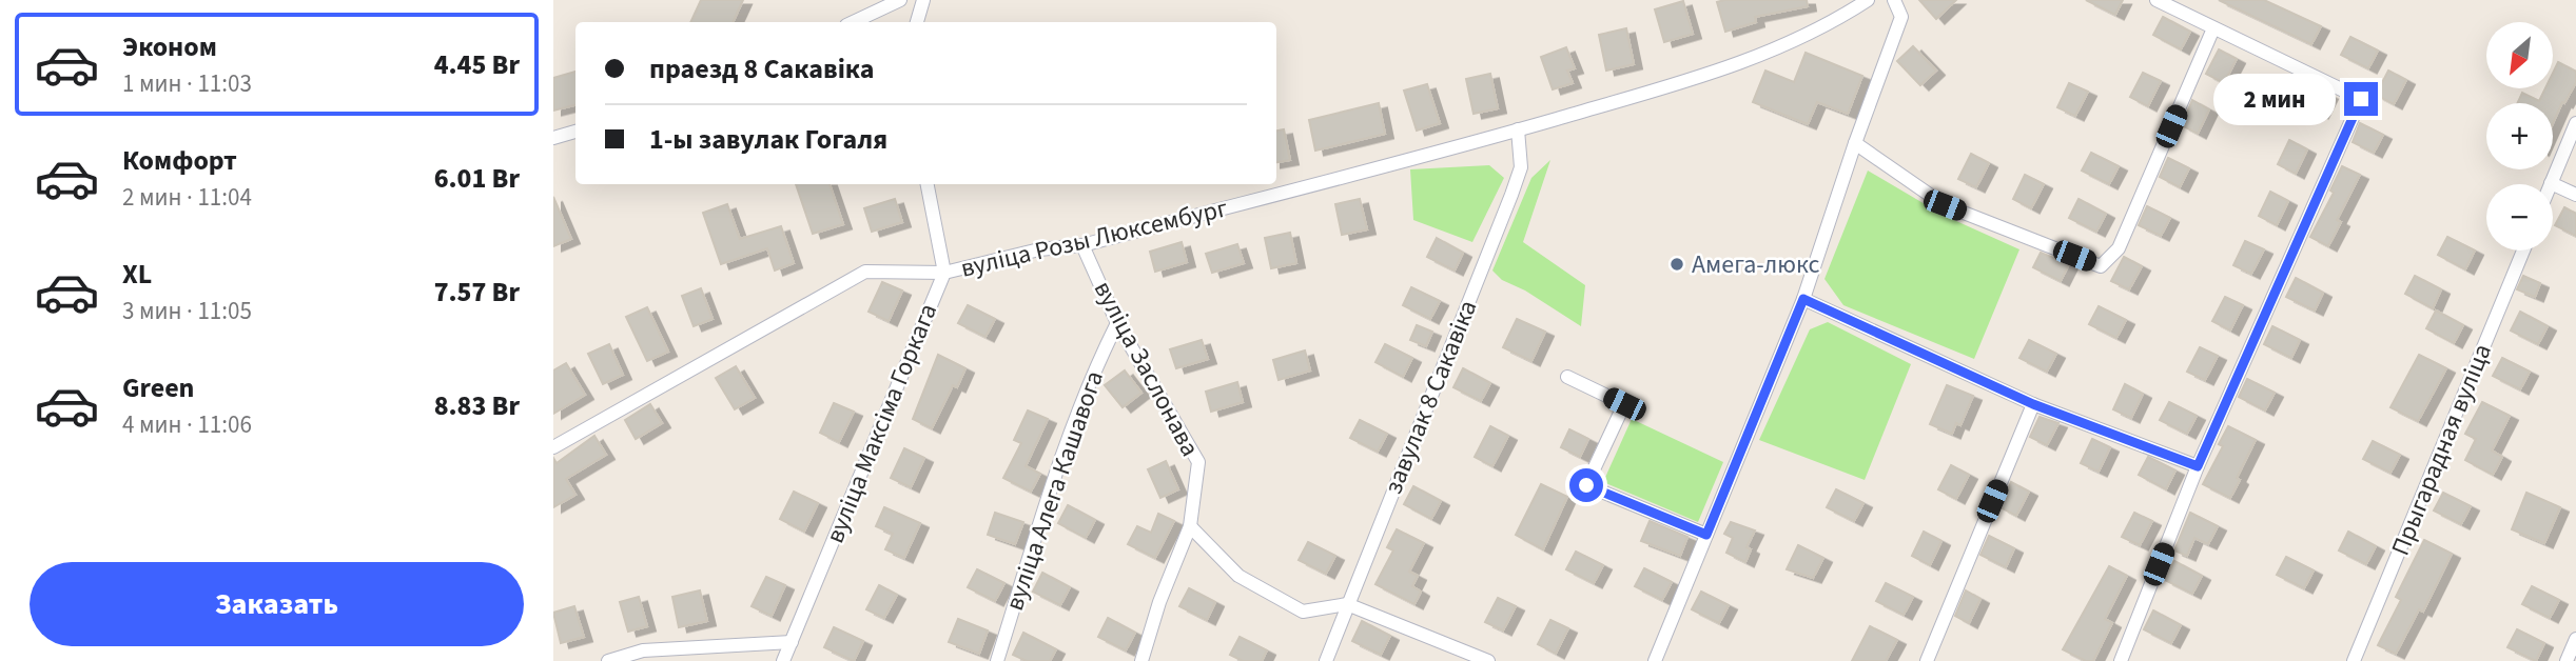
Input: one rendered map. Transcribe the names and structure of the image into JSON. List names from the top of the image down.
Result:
{
  "streets": {
    "street": [
      "вуліца Розы Люксембург",
      "вуліца Заслонава",
      "завулак 8 Сакавіка",
      "вуліца Максіма Горкага",
      "Прыгарадная вуліца",
      "вуліца Алега Кашавога"
    ]
  },
  "crossings": [
    ["вуліца Розы Люксембург", "вуліца Заслонава"],
    ["вуліца Розы Люксембург", "завулак 8 Сакавіка"],
    ["вуліца Розы Люксембург", "вуліца Максіма Горкага"],
    ["вуліца Заслонава", "вуліца Алега Кашавога"]
  ],
  "places": ["Амега-люкс"],
  "north": "bottom left",
  "page": {
    "list": [
      {
        "name": "Эконом",
        "note": "1 мин · 11:03",
        "value": "4.45 Br"
      },
      {
        "name": "Комфорт",
        "note": "2 мин · 11:04",
        "value": "6.01 Br"
      },
      {
        "name": "XL",
        "note": "3 мин · 11:05",
        "value": "7.57 Br"
      },
      {
        "name": "Green",
        "note": "4 мин · 11:06",
        "value": "8.83 Br"
      }
    ],
    "map_buttons": ["+", "−"],
    "banner": ["праезд 8 Сакавіка", "1-ы завулак Гогаля"],
    "bubble": "2 мин",
    "buttons": "Заказать"
  }
}
